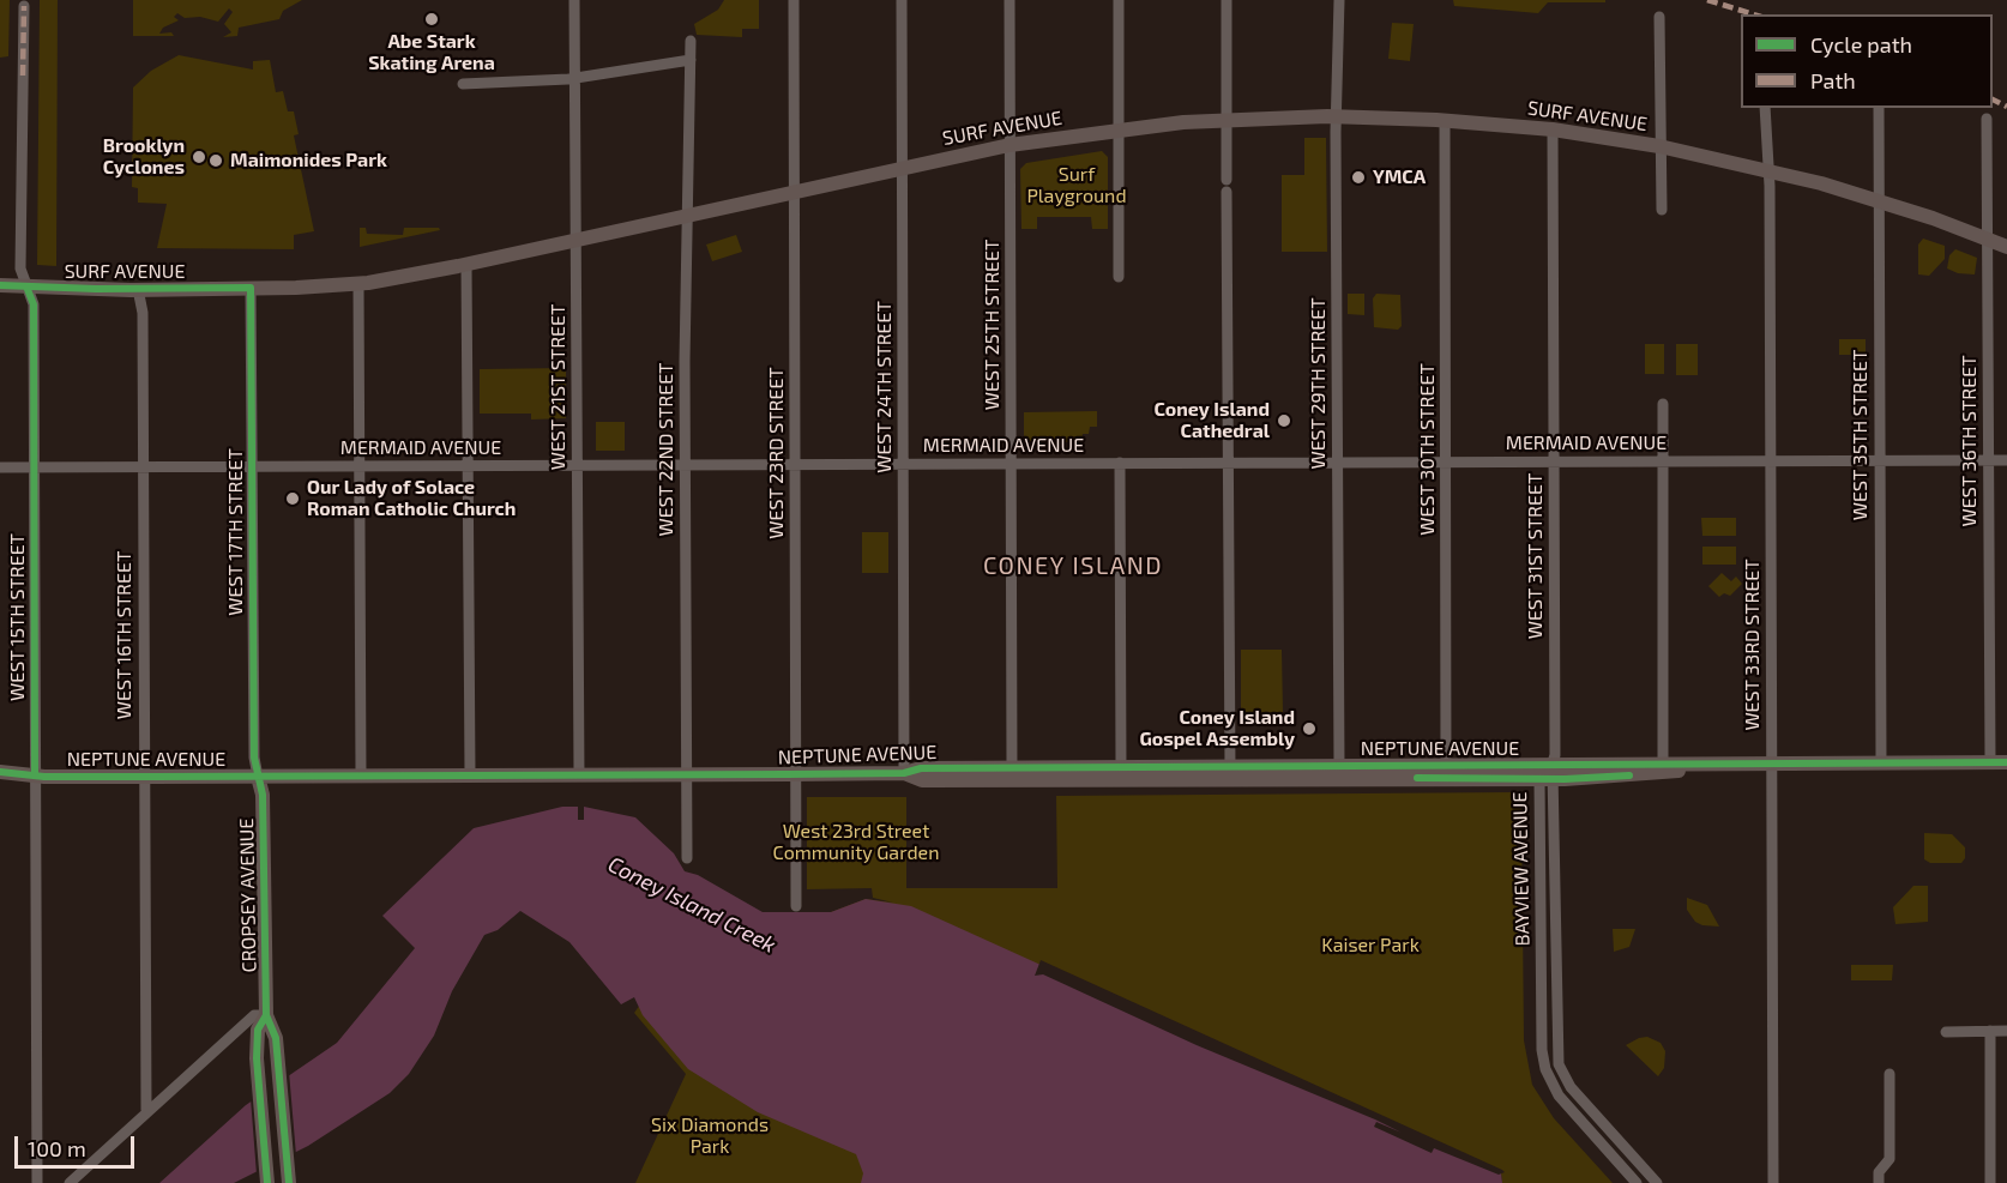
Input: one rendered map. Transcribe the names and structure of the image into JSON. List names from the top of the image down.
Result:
{
  "streets": {
    "main road": ["SURF AVENUE", "NEPTUNE AVENUE", "CROPSEY AVENUE"],
    "street": [
      "WEST 25TH STREET",
      "WEST 29TH STREET",
      "WEST 21ST STREET",
      "WEST 24TH STREET",
      "WEST 35TH STREET",
      "WEST 36TH STREET",
      "MERMAID AVENUE",
      "WEST 22ND STREET",
      "WEST 30TH STREET",
      "WEST 23RD STREET",
      "WEST 17TH STREET",
      "WEST 31ST STREET",
      "WEST 15TH STREET",
      "WEST 16TH STREET",
      "WEST 33RD STREET",
      "BAYVIEW AVENUE"
    ]
  },
  "crossings": [
    ["SURF AVENUE", "WEST 25TH STREET"],
    ["SURF AVENUE", "WEST 29TH STREET"],
    ["SURF AVENUE", "WEST 21ST STREET"],
    ["SURF AVENUE", "WEST 24TH STREET"],
    ["SURF AVENUE", "WEST 35TH STREET"],
    ["SURF AVENUE", "WEST 36TH STREET"],
    ["SURF AVENUE", "WEST 22ND STREET"],
    ["SURF AVENUE", "WEST 30TH STREET"],
    ["SURF AVENUE", "WEST 23RD STREET"],
    ["SURF AVENUE", "WEST 17TH STREET"],
    ["SURF AVENUE", "WEST 31ST STREET"],
    ["SURF AVENUE", "WEST 15TH STREET"],
    ["SURF AVENUE", "WEST 16TH STREET"],
    ["SURF AVENUE", "WEST 33RD STREET"],
    ["WEST 25TH STREET", "MERMAID AVENUE"],
    ["WEST 25TH STREET", "NEPTUNE AVENUE"],
    ["WEST 29TH STREET", "MERMAID AVENUE"],
    ["WEST 29TH STREET", "NEPTUNE AVENUE"],
    ["WEST 21ST STREET", "MERMAID AVENUE"],
    ["WEST 21ST STREET", "NEPTUNE AVENUE"],
    ["WEST 24TH STREET", "MERMAID AVENUE"],
    ["WEST 24TH STREET", "NEPTUNE AVENUE"],
    ["WEST 35TH STREET", "MERMAID AVENUE"],
    ["WEST 35TH STREET", "NEPTUNE AVENUE"],
    ["WEST 36TH STREET", "MERMAID AVENUE"],
    ["WEST 36TH STREET", "NEPTUNE AVENUE"],
    ["MERMAID AVENUE", "WEST 22ND STREET"],
    ["MERMAID AVENUE", "WEST 30TH STREET"],
    ["MERMAID AVENUE", "WEST 23RD STREET"],
    ["MERMAID AVENUE", "WEST 17TH STREET"],
    ["MERMAID AVENUE", "WEST 31ST STREET"],
    ["MERMAID AVENUE", "WEST 15TH STREET"],
    ["MERMAID AVENUE", "WEST 16TH STREET"],
    ["MERMAID AVENUE", "WEST 33RD STREET"],
    ["WEST 22ND STREET", "NEPTUNE AVENUE"],
    ["WEST 30TH STREET", "NEPTUNE AVENUE"],
    ["WEST 23RD STREET", "NEPTUNE AVENUE"],
    ["WEST 17TH STREET", "NEPTUNE AVENUE"],
    ["WEST 17TH STREET", "CROPSEY AVENUE"],
    ["WEST 31ST STREET", "NEPTUNE AVENUE"],
    ["WEST 31ST STREET", "BAYVIEW AVENUE"],
    ["WEST 15TH STREET", "NEPTUNE AVENUE"],
    ["WEST 16TH STREET", "NEPTUNE AVENUE"],
    ["WEST 33RD STREET", "NEPTUNE AVENUE"],
    ["NEPTUNE AVENUE", "BAYVIEW AVENUE"],
    ["NEPTUNE AVENUE", "CROPSEY AVENUE"]
  ],
  "districts": ["CONEY ISLAND"],
  "water": ["Coney Island Creek"],
  "parks": [
    "Surf Playground",
    "West 23rd Street Community Garden",
    "Kaiser Park",
    "Six Diamonds Park"
  ],
  "places": [
    "Abe Stark Skating Arena",
    "Brooklyn Cyclones",
    "Maimonides Park",
    "YMCA",
    "Coney Island Cathedral",
    "Our Lady of Solace Roman Catholic Church",
    "Coney Island Gospel Assembly"
  ],
  "legend": ["Cycle path", "Path"],
  "scale_bar": "100 m"
}
